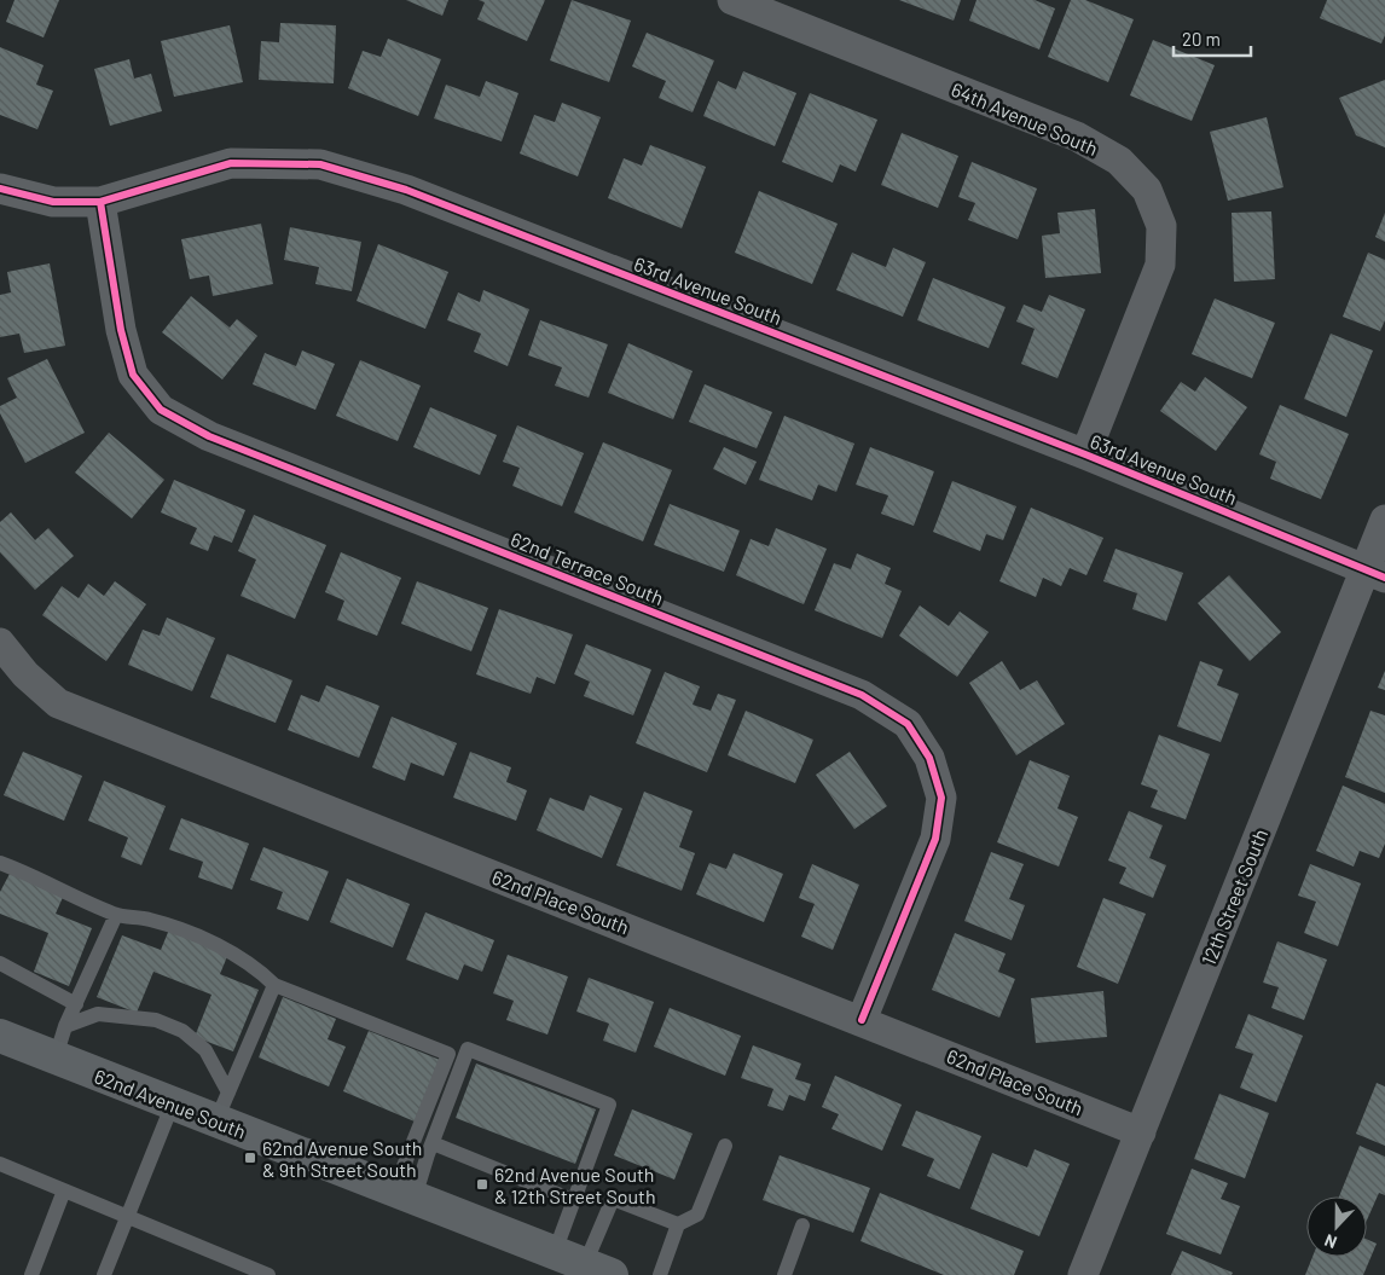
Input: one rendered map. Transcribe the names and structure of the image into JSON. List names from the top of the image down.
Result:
{
  "streets": {
    "street": [
      "64th Avenue South",
      "63rd Avenue South",
      "62nd Terrace South",
      "12th Street South",
      "62nd Place South",
      "62nd Avenue South"
    ]
  },
  "crossings": [
    ["64th Avenue South", "63rd Avenue South"],
    ["63rd Avenue South", "62nd Terrace South"],
    ["63rd Avenue South", "12th Street South"],
    ["62nd Terrace South", "62nd Place South"],
    ["12th Street South", "62nd Place South"]
  ],
  "places": {
    "transit": ["62nd Avenue South & 9th Street South", "62nd Avenue South & 12th Street South"]
  },
  "scale_bar": "20 m",
  "north": "bottom"
}
